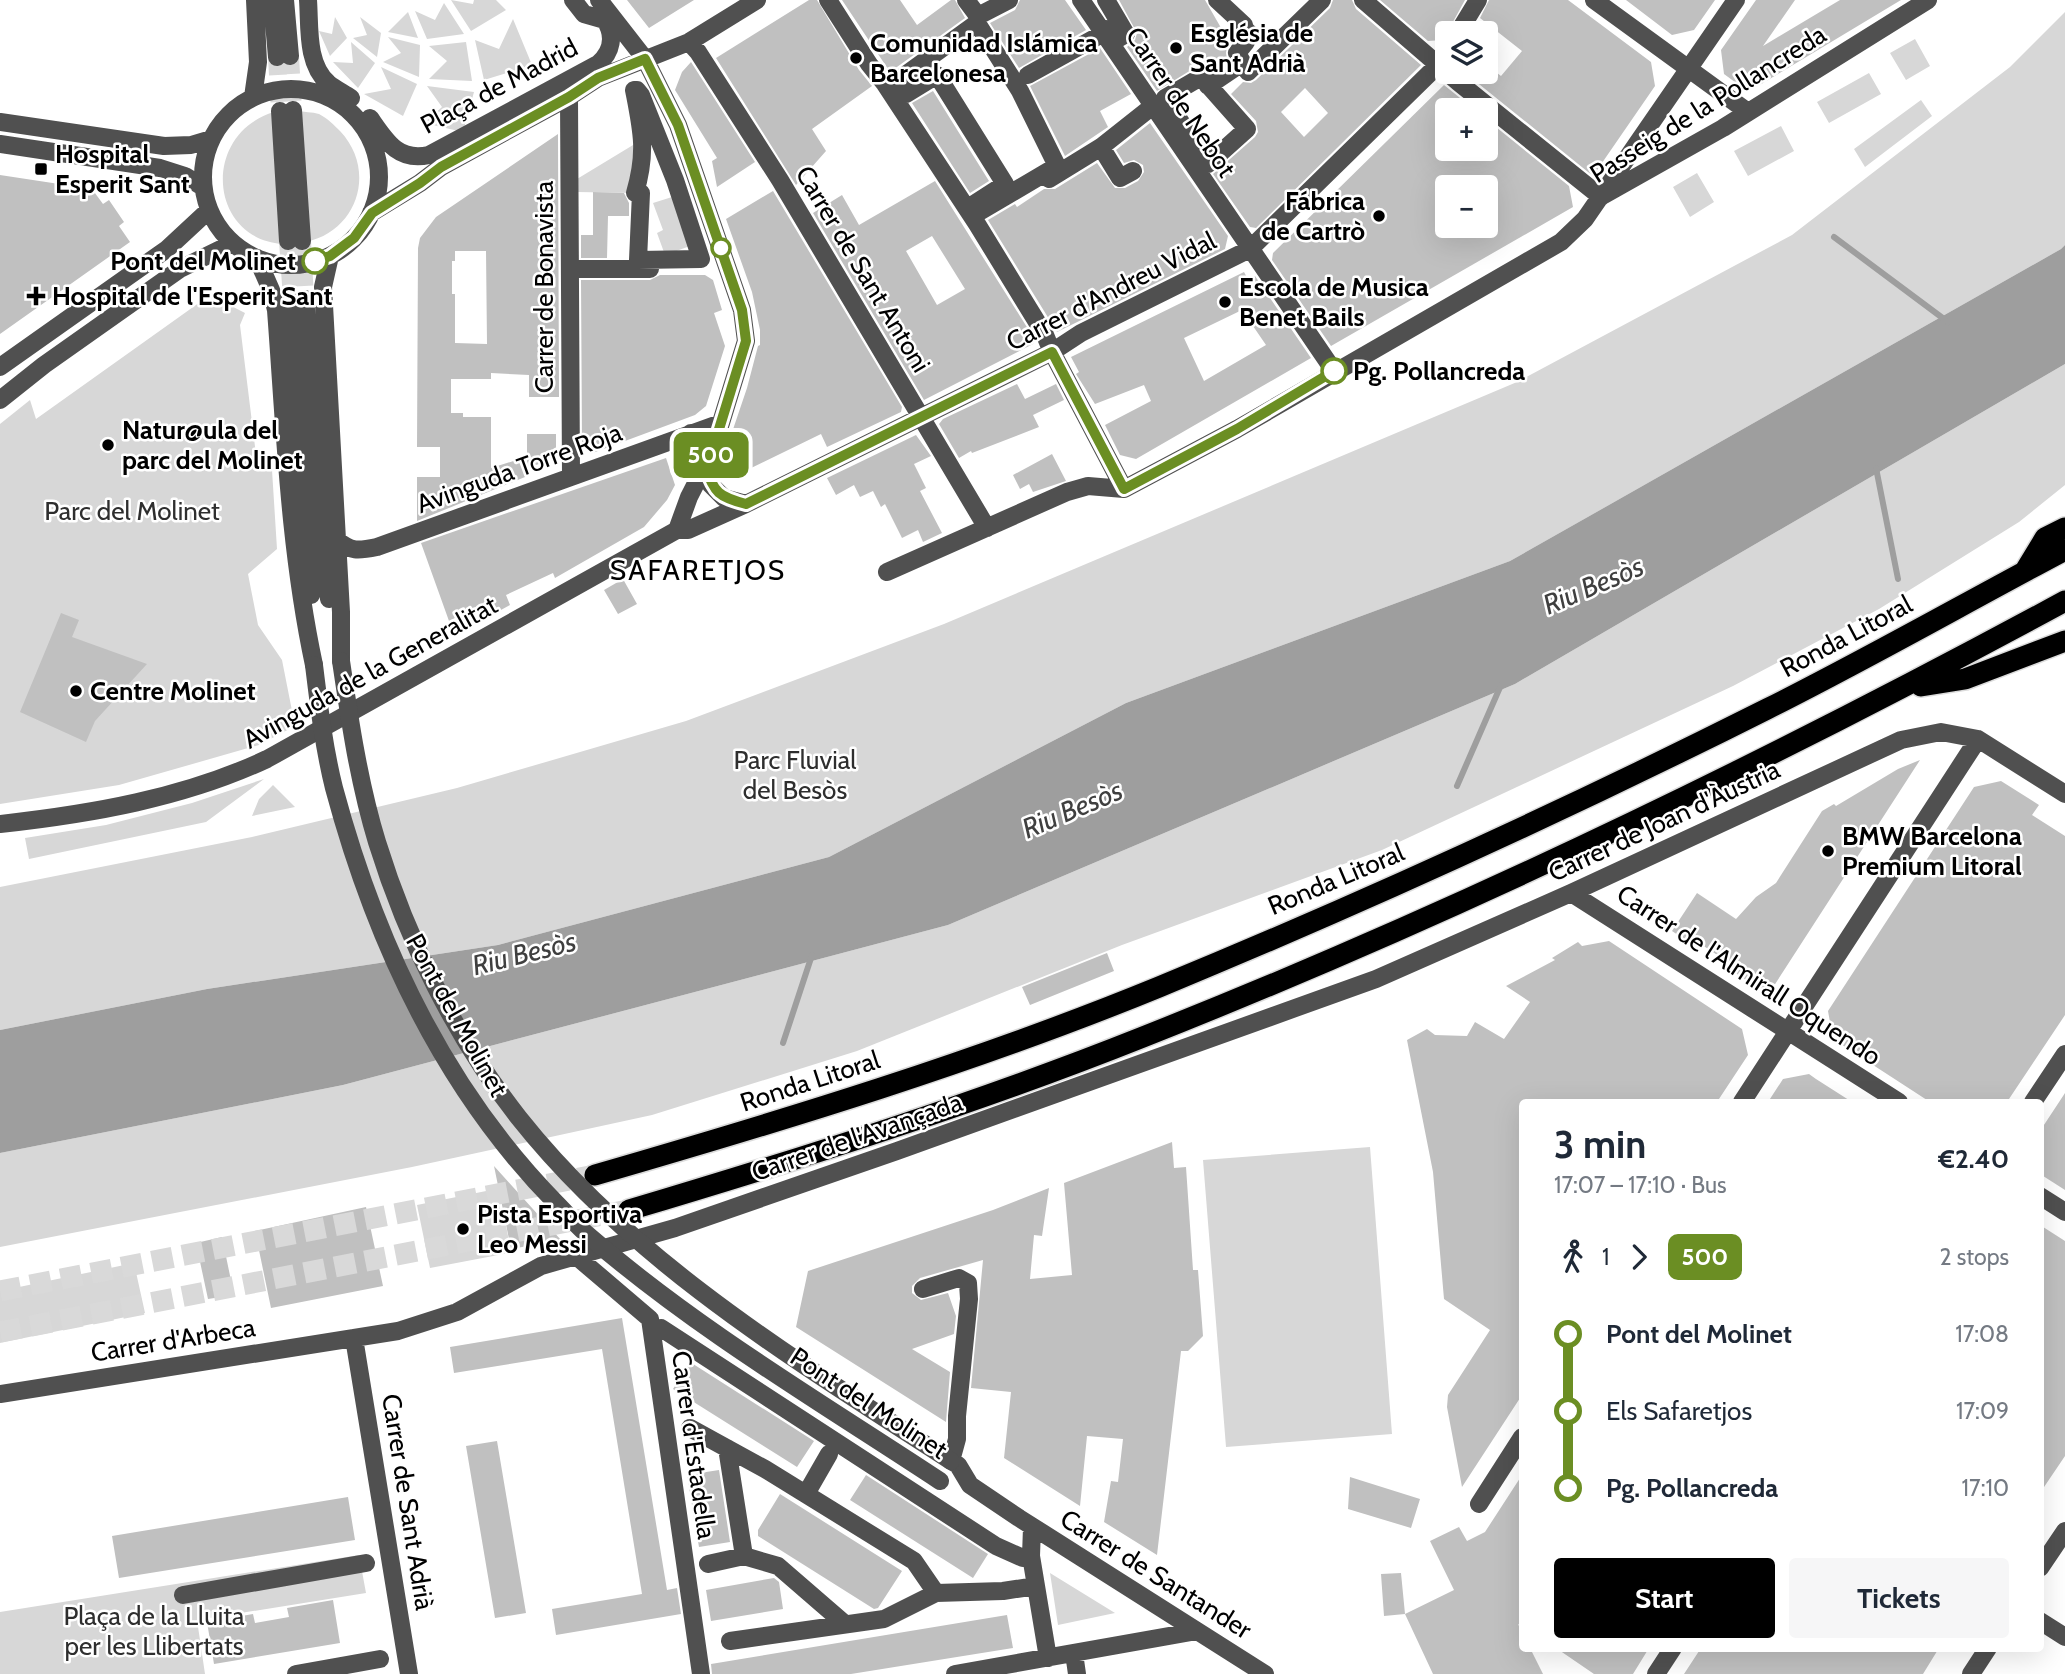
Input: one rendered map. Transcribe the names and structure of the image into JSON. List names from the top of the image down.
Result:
{
  "streets": {
    "highway": ["Ronda Litoral"],
    "street": [
      "Plaça de Madrid",
      "Carrer de Nebot",
      "Passeig de la Pollancreda",
      "Carrer de Sant Antoni",
      "Carrer de Bonavista",
      "Carrer d'Andreu Vidal",
      "Avinguda Torre Roja",
      "Avinguda de la Generalitat",
      "Carrer de Joan d'Àustria",
      "Carrer de l'Almirall Oquendo",
      "Pont del Molinet",
      "Carrer de l'Avançada",
      "Carrer d'Arbeca",
      "Carrer d'Estadella",
      "Carrer de Sant Adrià",
      "Carrer de Santander"
    ]
  },
  "crossings": [
    ["Carrer de Nebot", "Passeig de la Pollancreda"],
    ["Carrer de Nebot", "Carrer d'Andreu Vidal"],
    ["Carrer de Sant Antoni", "Carrer d'Andreu Vidal"],
    ["Carrer de Bonavista", "Avinguda Torre Roja"],
    ["Carrer d'Andreu Vidal", "Avinguda de la Generalitat"],
    ["Avinguda Torre Roja", "Pont del Molinet"],
    ["Carrer de Joan d'Àustria", "Carrer de l'Almirall Oquendo"],
    ["Carrer de Joan d'Àustria", "Carrer de l'Avançada"],
    ["Pont del Molinet", "Carrer de Santander"],
    ["Carrer de l'Avançada", "Carrer d'Arbeca"],
    ["Carrer de l'Avançada", "Carrer d'Estadella"],
    ["Carrer de l'Avançada", "Carrer de Sant Adrià"],
    ["Carrer d'Arbeca", "Carrer de Sant Adrià"]
  ],
  "districts": ["SAFARETJOS"],
  "water": ["Riu Besòs"],
  "parks": ["Parc del Molinet", "Parc Fluvial del Besòs", "Plaça de la Lluita per les Llibertats"],
  "places": {
    "other": [
      "Església de Sant Adrià",
      "Comunidad Islámica Barcelonesa",
      "Fábrica de Cartrò",
      "Pont del Molinet",
      "Escola de Musica Benet Bails",
      "Pg. Pollancreda",
      "Natur@ula del parc del Molinet",
      "Centre Molinet",
      "BMW Barcelona Premium Litoral",
      "Pista Esportiva Leo Messi"
    ],
    "transit": ["Hospital Esperit Sant"],
    "health": ["Hospital de l'Esperit Sant"]
  },
  "lines": ["bus line 500"],
  "page": {
    "on_map": "500",
    "map_buttons": ["+", "−"],
    "heading": ["3 min", "17:07 – 17:10 · Bus", "€2.40"],
    "legs": ["1", "500", "2 stops"],
    "list": [
      {
        "name": "Pont del Molinet",
        "value": "17:08"
      },
      {
        "name": "Els Safaretjos",
        "value": "17:09"
      },
      {
        "name": "Pg. Pollancreda",
        "value": "17:10"
      }
    ],
    "buttons": ["Start", "Tickets"]
  }
}
